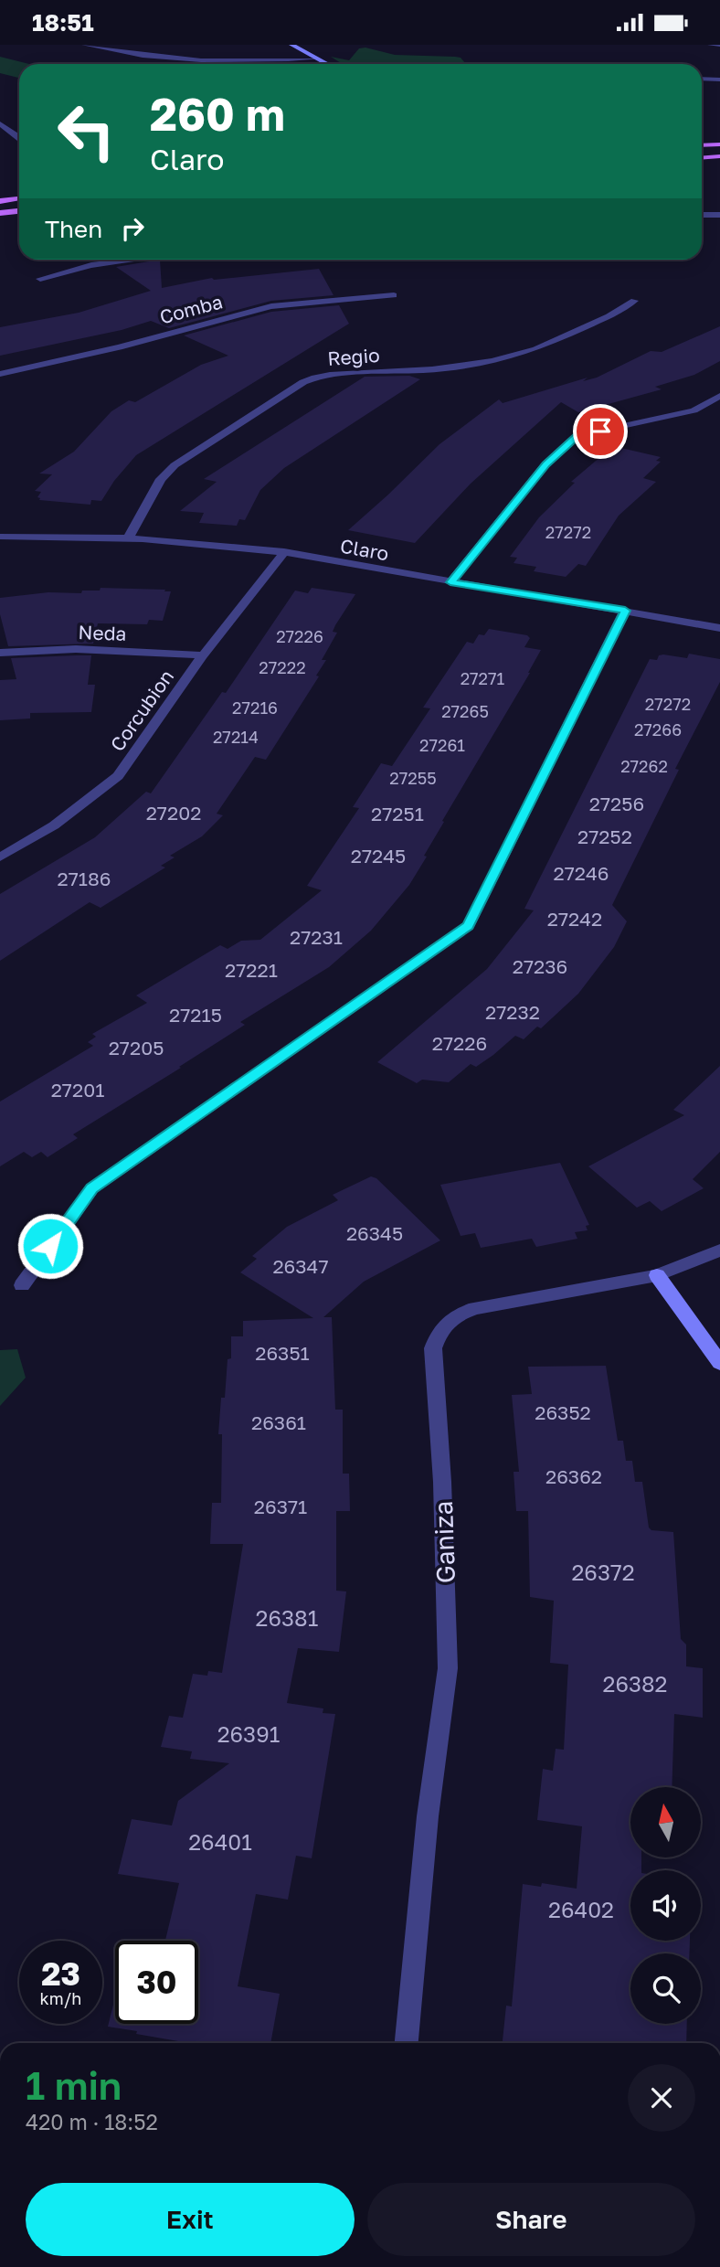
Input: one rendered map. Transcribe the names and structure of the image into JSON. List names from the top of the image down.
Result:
{
  "streets": {
    "street": [
      "Comba",
      "Regio",
      "Claro",
      "Neda",
      "Corcubion",
      "Ganiza"
    ]
  },
  "crossings": [
    ["Regio", "Claro"],
    ["Claro", "Corcubion"],
    ["Neda", "Corcubion"]
  ],
  "house_numbers": [
    "27272",
    "27226",
    "27222",
    "27271",
    "27272",
    "27216",
    "27265",
    "27266",
    "27214",
    "27261",
    "27262",
    "27255",
    "27256",
    "27202",
    "27251",
    "27252",
    "27245",
    "27246",
    "27186",
    "27242",
    "27231",
    "27236",
    "27221",
    "27232",
    "27215",
    "27226",
    "27205",
    "27201",
    "26345",
    "26347",
    "26351",
    "26352",
    "26361",
    "26362",
    "26371",
    "26372",
    "26381",
    "26382",
    "26391",
    "26401",
    "26402"
  ],
  "north": "top",
  "page": {
    "status": "18:51",
    "turn": ["260 m", "Claro"],
    "then": "Then",
    "speed": "23 km/h",
    "limit": "30",
    "heading": ["1 min", "420 m · 18:52"],
    "buttons": ["Exit", "Share"]
  }
}
